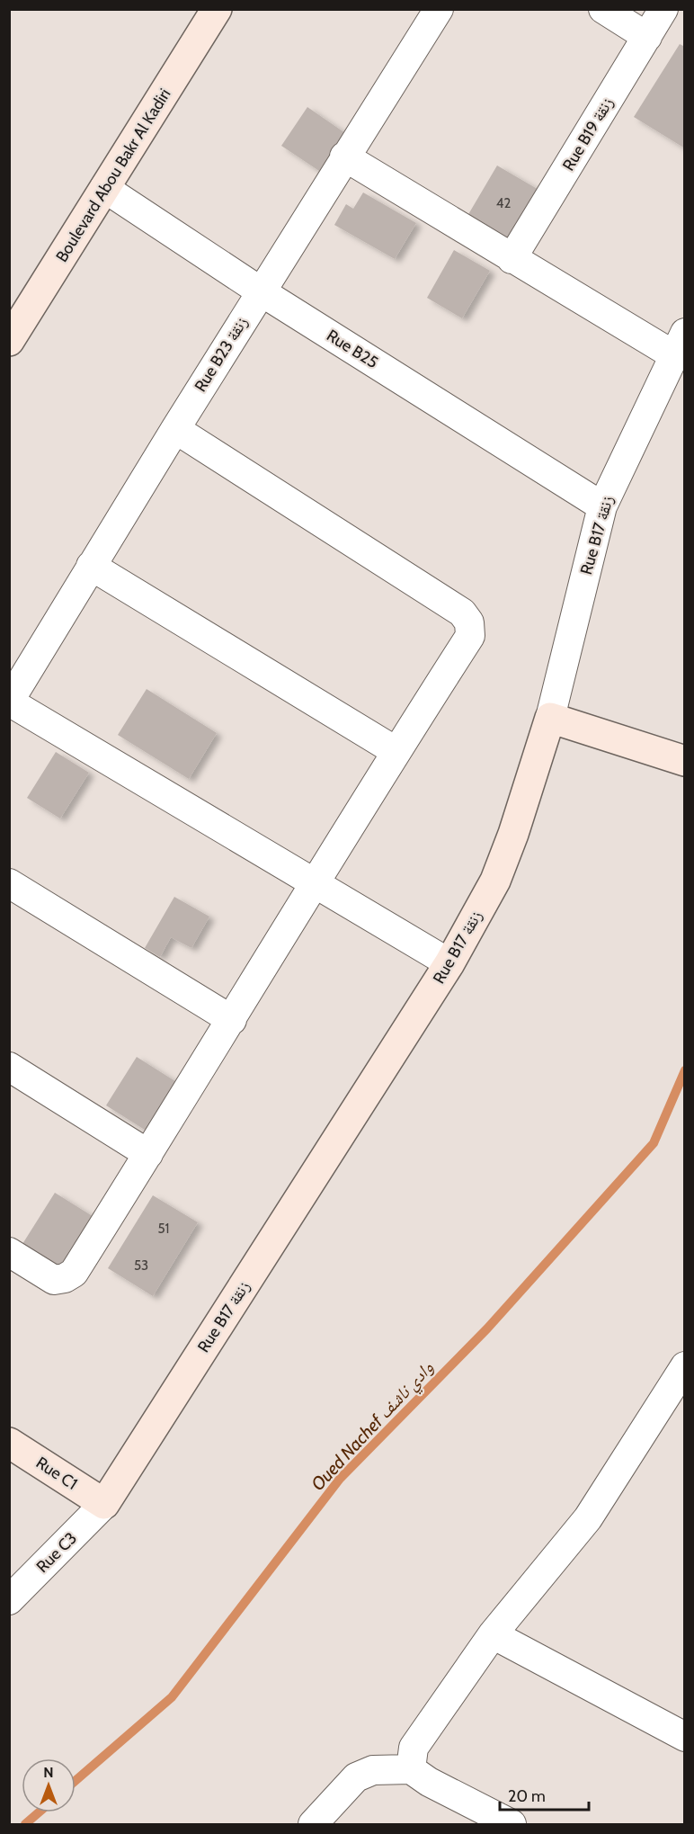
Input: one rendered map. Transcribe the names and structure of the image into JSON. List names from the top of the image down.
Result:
{
  "streets": {
    "main road": ["Boulevard Abou Bakr Al Kadiri", "Rue B17 زنقة", "Rue C1"],
    "street": [
      "Rue B19 زنقة",
      "Rue B25",
      "Rue B23 زنقة",
      "Rue C3"
    ]
  },
  "crossings": [
    ["Boulevard Abou Bakr Al Kadiri", "Rue B25"],
    ["Rue B25", "Rue B23 زنقة"],
    ["Rue B25", "Rue B17 زنقة"],
    ["Rue B17 زنقة", "Rue C1"],
    ["Rue B17 زنقة", "Rue C3"],
    ["Rue C1", "Rue C3"]
  ],
  "water": ["Oued Nachef وادي ناشف"],
  "house_numbers": ["42", "51", "53"],
  "scale_bar": "20 m",
  "north": "top"
}
